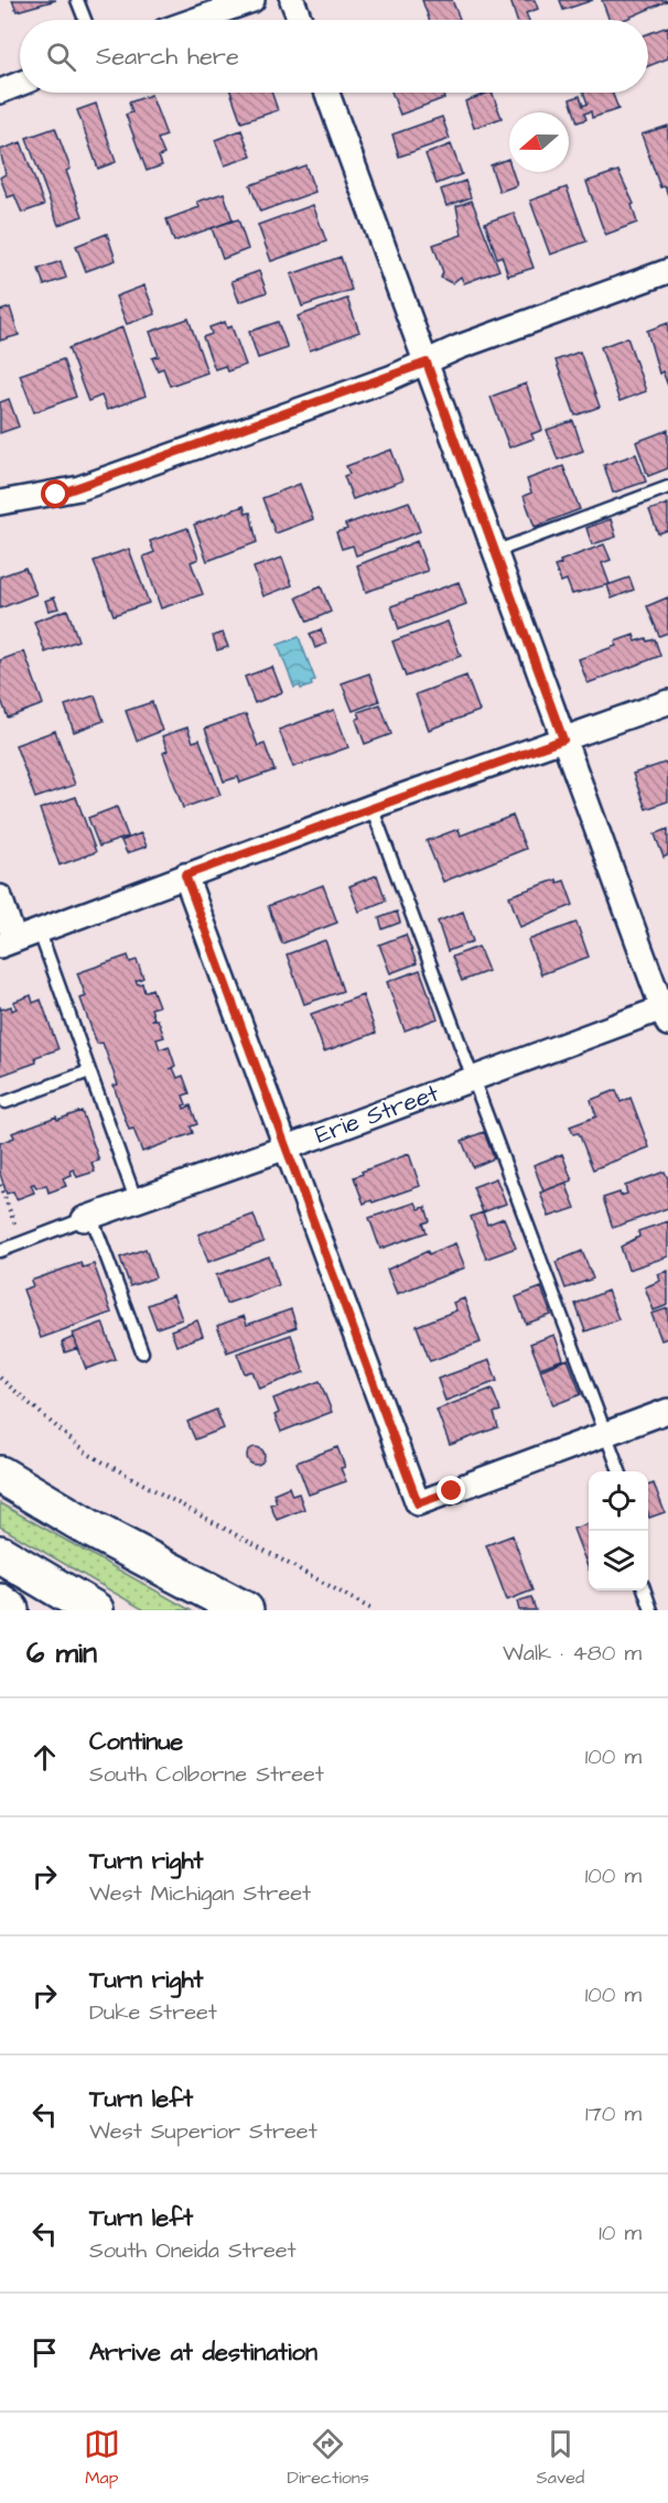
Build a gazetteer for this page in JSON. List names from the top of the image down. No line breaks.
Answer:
{"streets":{"street":["Erie Street"]},"north":"left","page":{"search":"Search here","heading":["6 min","Walk · 480 m"],"list":[["Continue","South Colborne Street","100 m"],["Turn right","West Michigan Street","100 m"],["Turn right","Duke Street","100 m"],["Turn left","West Superior Street","170 m"],["Turn left","South Oneida Street","10 m"],"Arrive at destination"],"nav":["Map","Directions","Saved"]}}
